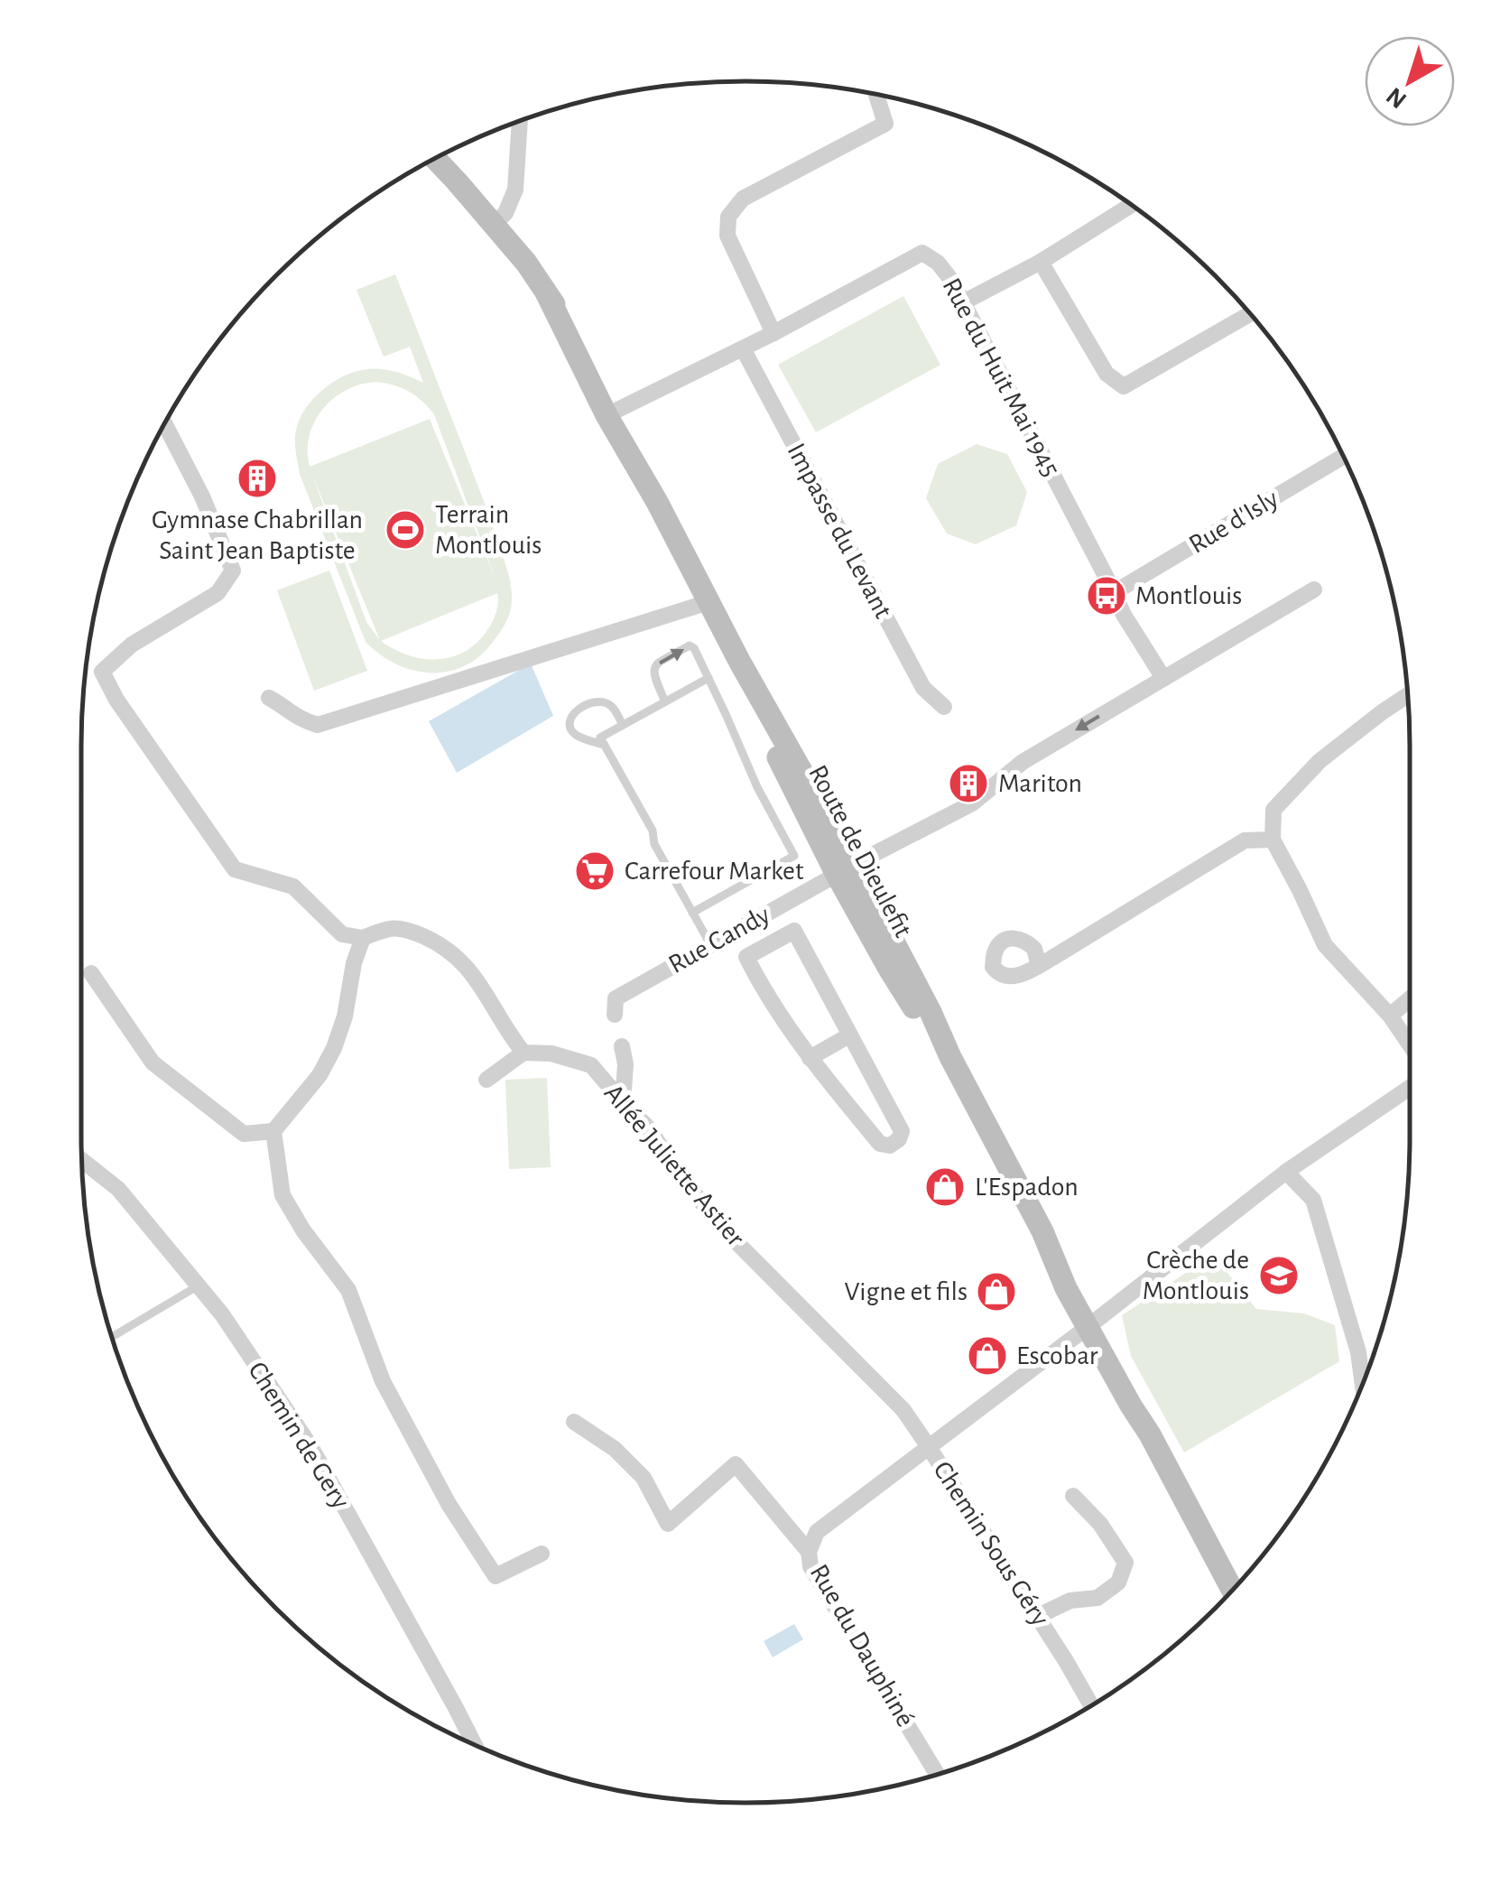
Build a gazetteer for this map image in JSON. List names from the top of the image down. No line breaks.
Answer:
{"streets":{"main road":["Route de Dieulefit"],"street":["Rue du Huit Mai 1945","Rue d'Isly","Impasse du Levant","Rue Candy","Allée Juliette Astier","Chemin de Gery","Chemin Sous Géry","Rue du Dauphiné"]},"crossings":[["Rue du Huit Mai 1945","Rue d'Isly"],["Rue du Huit Mai 1945","Impasse du Levant"],["Rue du Huit Mai 1945","Route de Dieulefit"],["Rue du Huit Mai 1945","Rue Candy"],["Route de Dieulefit","Rue Candy"],["Route de Dieulefit","Chemin Sous Géry"],["Allée Juliette Astier","Chemin Sous Géry"],["Allée Juliette Astier","Rue du Dauphiné"],["Chemin Sous Géry","Rue du Dauphiné"]],"one_way":["Rue Candy"],"places":{"building":["Gymnase Chabrillan Saint Jean Baptiste","Mariton"],"sports":["Terrain Montlouis"],"bus stop":["Montlouis"],"supermarket":["Carrefour Market"],"shop":["L'Espadon","Vigne et fils","Escobar"],"school or university":["Crèche de Montlouis"]},"north":"bottom left"}
